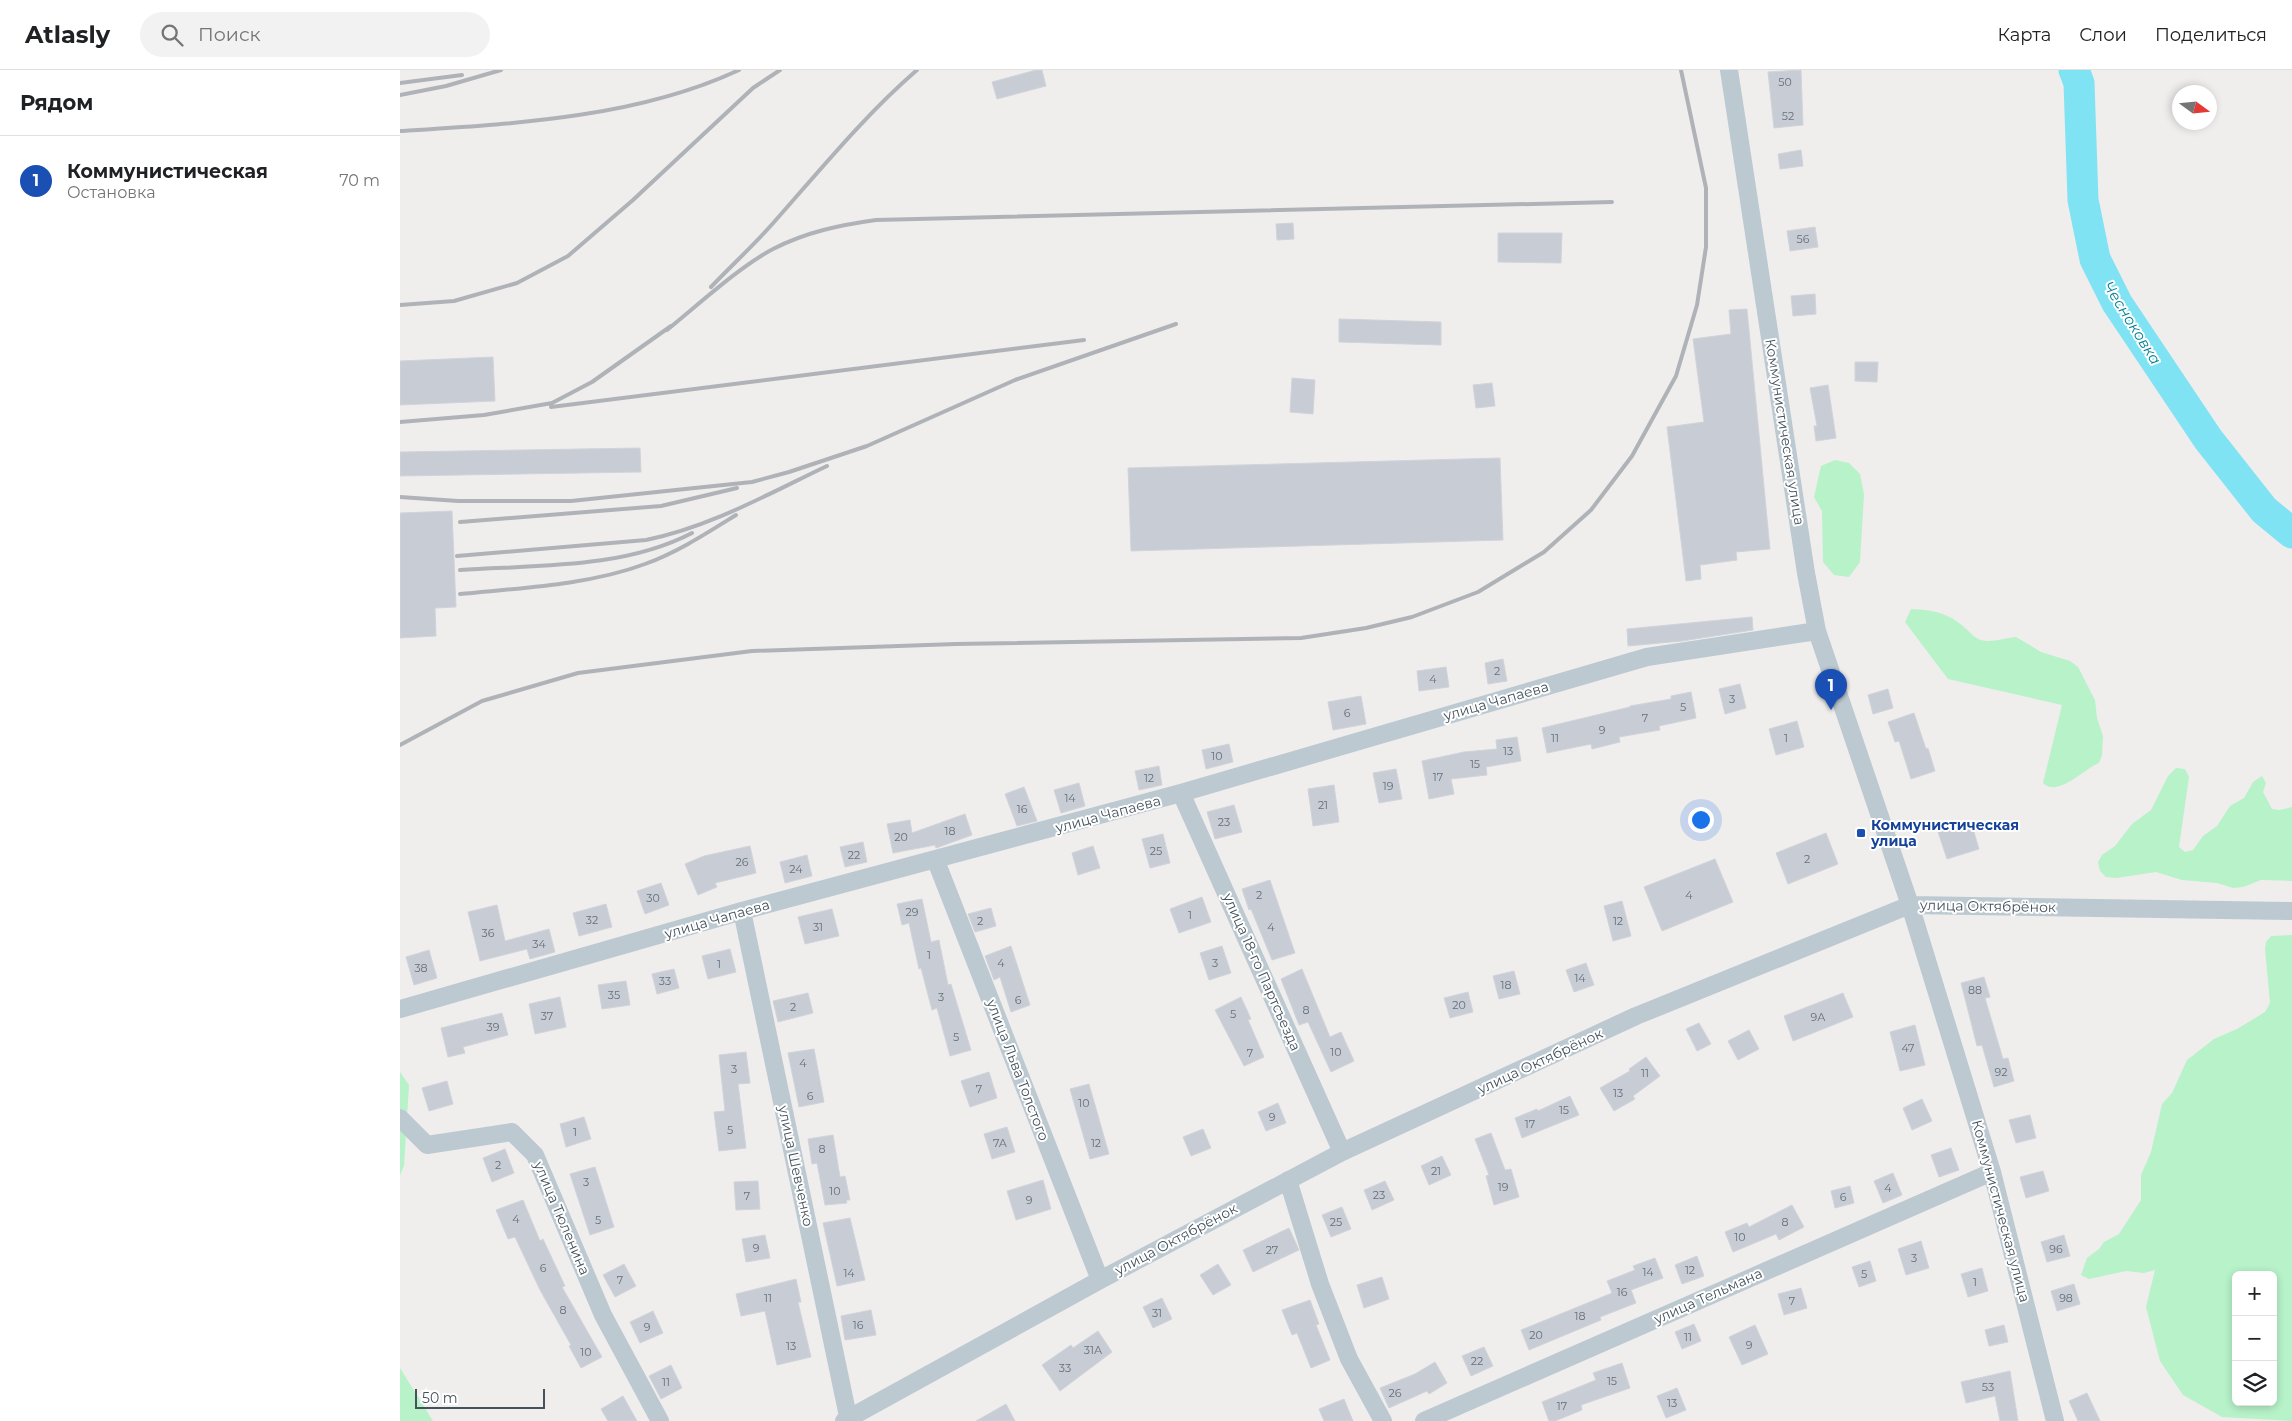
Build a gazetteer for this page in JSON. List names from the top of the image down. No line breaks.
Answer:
{"streets":{"street":["Коммунистическая улица","улица Чапаева","улица Октябрёнок","улица 18-го Партсъезда","улица Льва Толстого","улица Шевченко","улица Тюленина","улица Тельмана"]},"crossings":[["Коммунистическая улица","улица Чапаева"],["Коммунистическая улица","улица Октябрёнок"],["Коммунистическая улица","улица Тельмана"],["улица Чапаева","улица 18-го Партсъезда"],["улица Чапаева","улица Льва Толстого"],["улица Чапаева","улица Шевченко"],["улица Октябрёнок","улица 18-го Партсъезда"],["улица Октябрёнок","улица Льва Толстого"],["улица Октябрёнок","улица Шевченко"]],"water":["Чесноковка"],"places":{"transit":["Коммунистическая улица"]},"house_numbers":["50","52","56","2","4","3","5","6","7","9","11","1","13","10","15","17","12","19","14","21","16","23","18","20","25","22","2","26","24","2","4","30","29","1","32","2","12","31","4","36","34","1","4","3","1","38","14","33","18","88","35","3","6","20","2","8","5","37","9А","39","5","47","10","7","4","3","92","11","7","13","6","10","15","9","17","5","1","7А","12","8","2","21","3","19","4","10","23","7","6","9","4","5","25","8","10","9","96","27","3","6","12","14","14","5","7","1","16","11","98","7","8","31","18","16","9","20","11","9","13","31А","10","22","33","15","11","53","26","13","17"],"scale_bar":"50 m","north":"right","page":{"header":"Atlasly","search":"Поиск","nav":["Карта","Слои","Поделиться"],"heading":"Рядом","list":[{"mark":"1","name":"Коммунистическая","note":"Остановка","value":"70 m"}],"pins":"1","map_buttons":["+","−"],"scale":"50 m"}}
